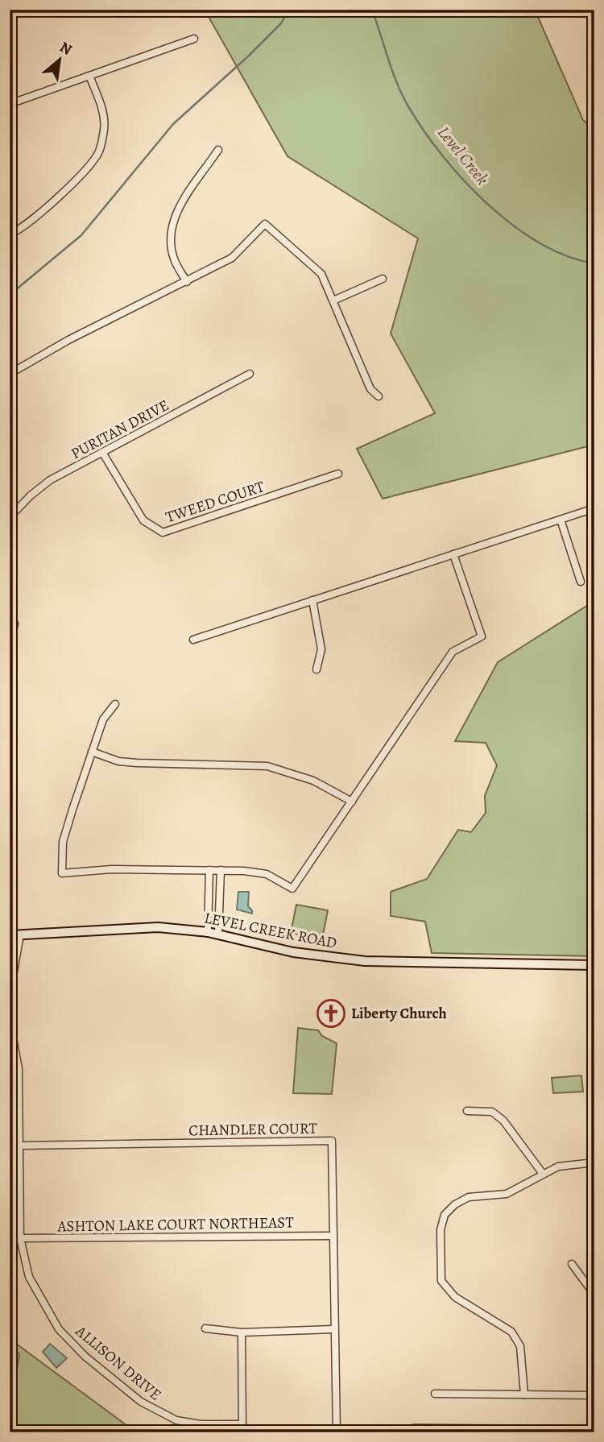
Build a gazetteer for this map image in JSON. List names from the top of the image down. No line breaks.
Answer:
{"streets":{"street":["PURITAN DRIVE","TWEED COURT","LEVEL CREEK ROAD","CHANDLER COURT","ASHTON LAKE COURT NORTHEAST","ALLISON DRIVE"]},"crossings":[["PURITAN DRIVE","TWEED COURT"],["CHANDLER COURT","ASHTON LAKE COURT NORTHEAST"],["CHANDLER COURT","ALLISON DRIVE"],["ASHTON LAKE COURT NORTHEAST","ALLISON DRIVE"]],"water":["Level Creek"],"places":{"church":["Liberty Church"]},"north":"top right"}
